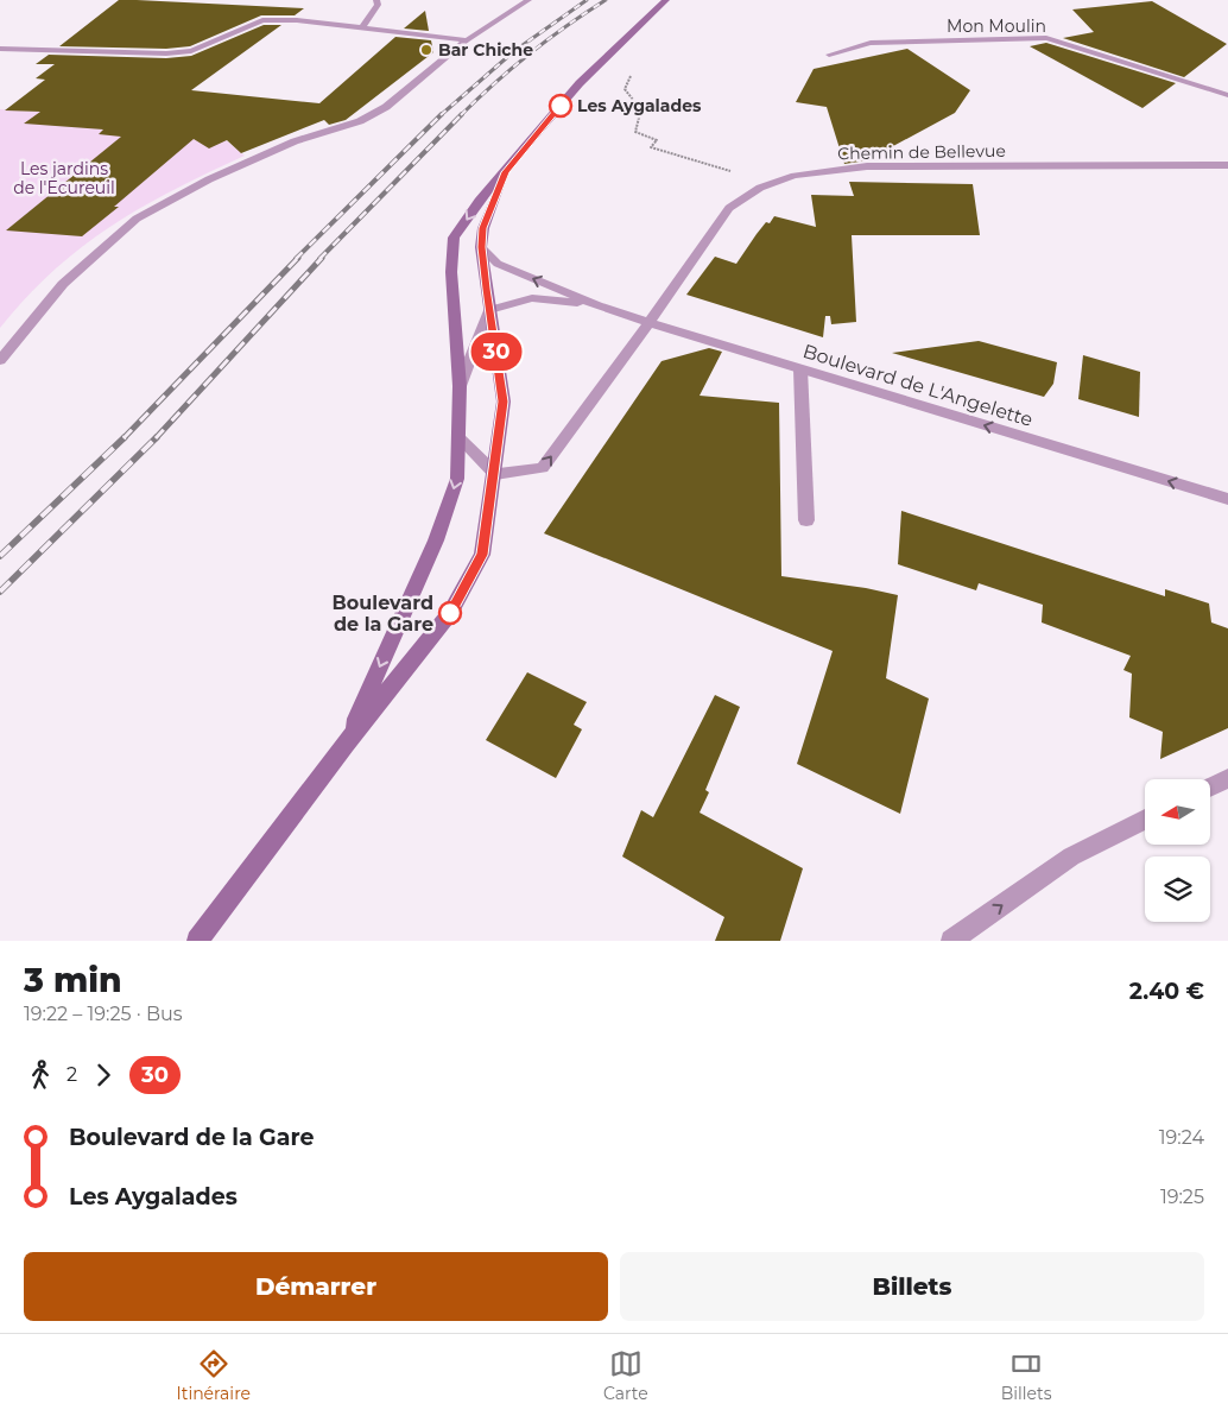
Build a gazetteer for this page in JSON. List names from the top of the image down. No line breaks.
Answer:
{"streets":{"street":["Mon Moulin","Chemin de Bellevue","Boulevard de L'Angelette"]},"crossings":[["Chemin de Bellevue","Boulevard de L'Angelette"]],"one_way":["Boulevard de L'Angelette"],"parks":["Les jardins de l'Ecureuil"],"places":["Bar Chiche","Les Aygalades","Boulevard de la Gare"],"lines":["bus line 30"],"north":"left","page":{"on_map":"30","heading":["3 min","19:22 – 19:25 · Bus","2.40 €"],"legs":["2","30"],"list":[{"name":"Boulevard de la Gare","value":"19:24"},{"name":"Les Aygalades","value":"19:25"}],"buttons":["Démarrer","Billets"],"tabs":["Itinéraire","Carte","Billets"]}}
